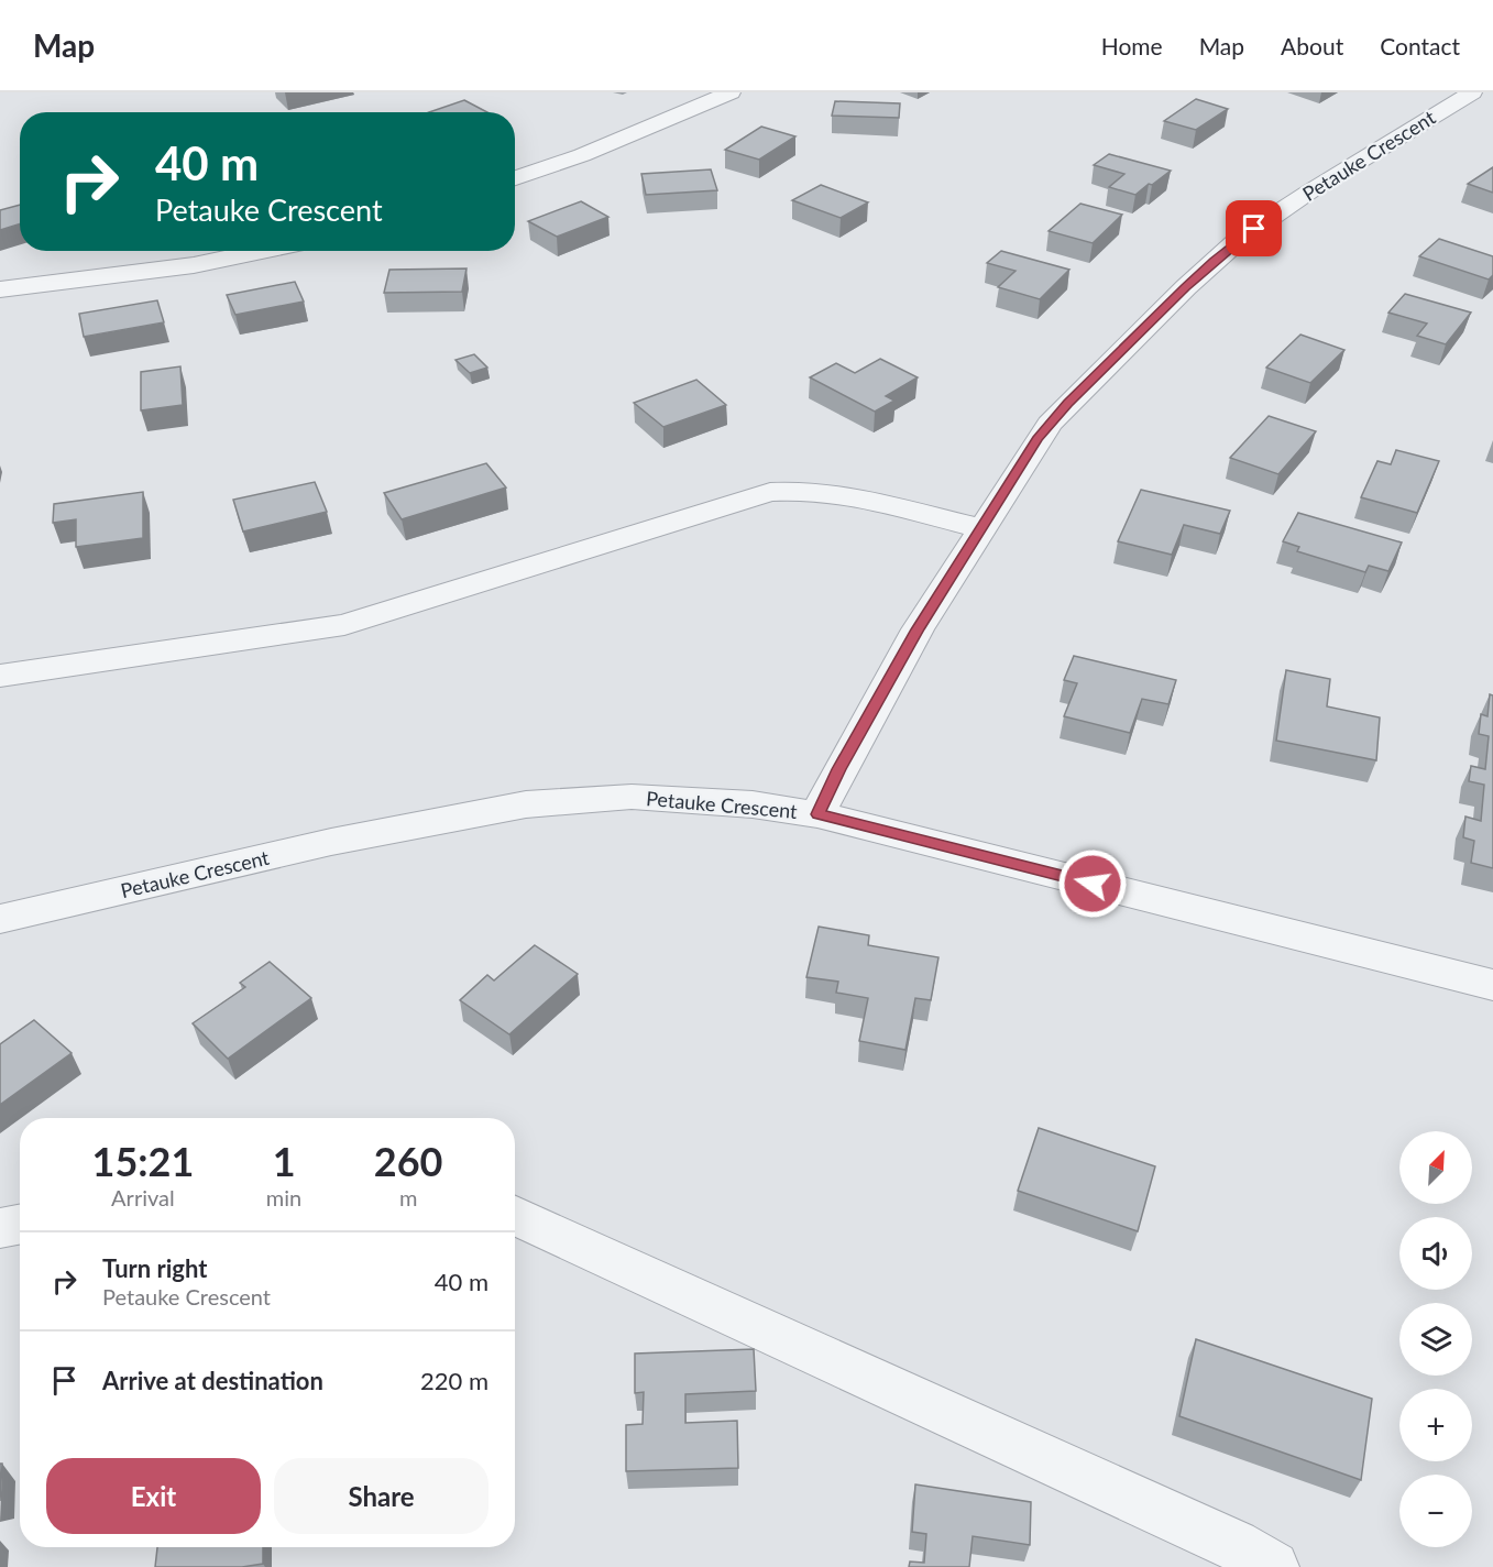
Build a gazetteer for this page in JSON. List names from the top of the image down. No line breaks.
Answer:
{"streets":{"street":["Petauke Crescent"]},"north":"top right","page":{"header":"Map","nav":["Home","Map","About","Contact"],"turn":["40 m","Petauke Crescent"],"eta":["15:21","Arrival","1","min","260","m"],"map_buttons":["+","−"],"list":[{"name":"Turn right","note":"Petauke Crescent","value":"40 m"},{"name":"Arrive at destination","value":"220 m"}],"buttons":["Exit","Share"]}}
